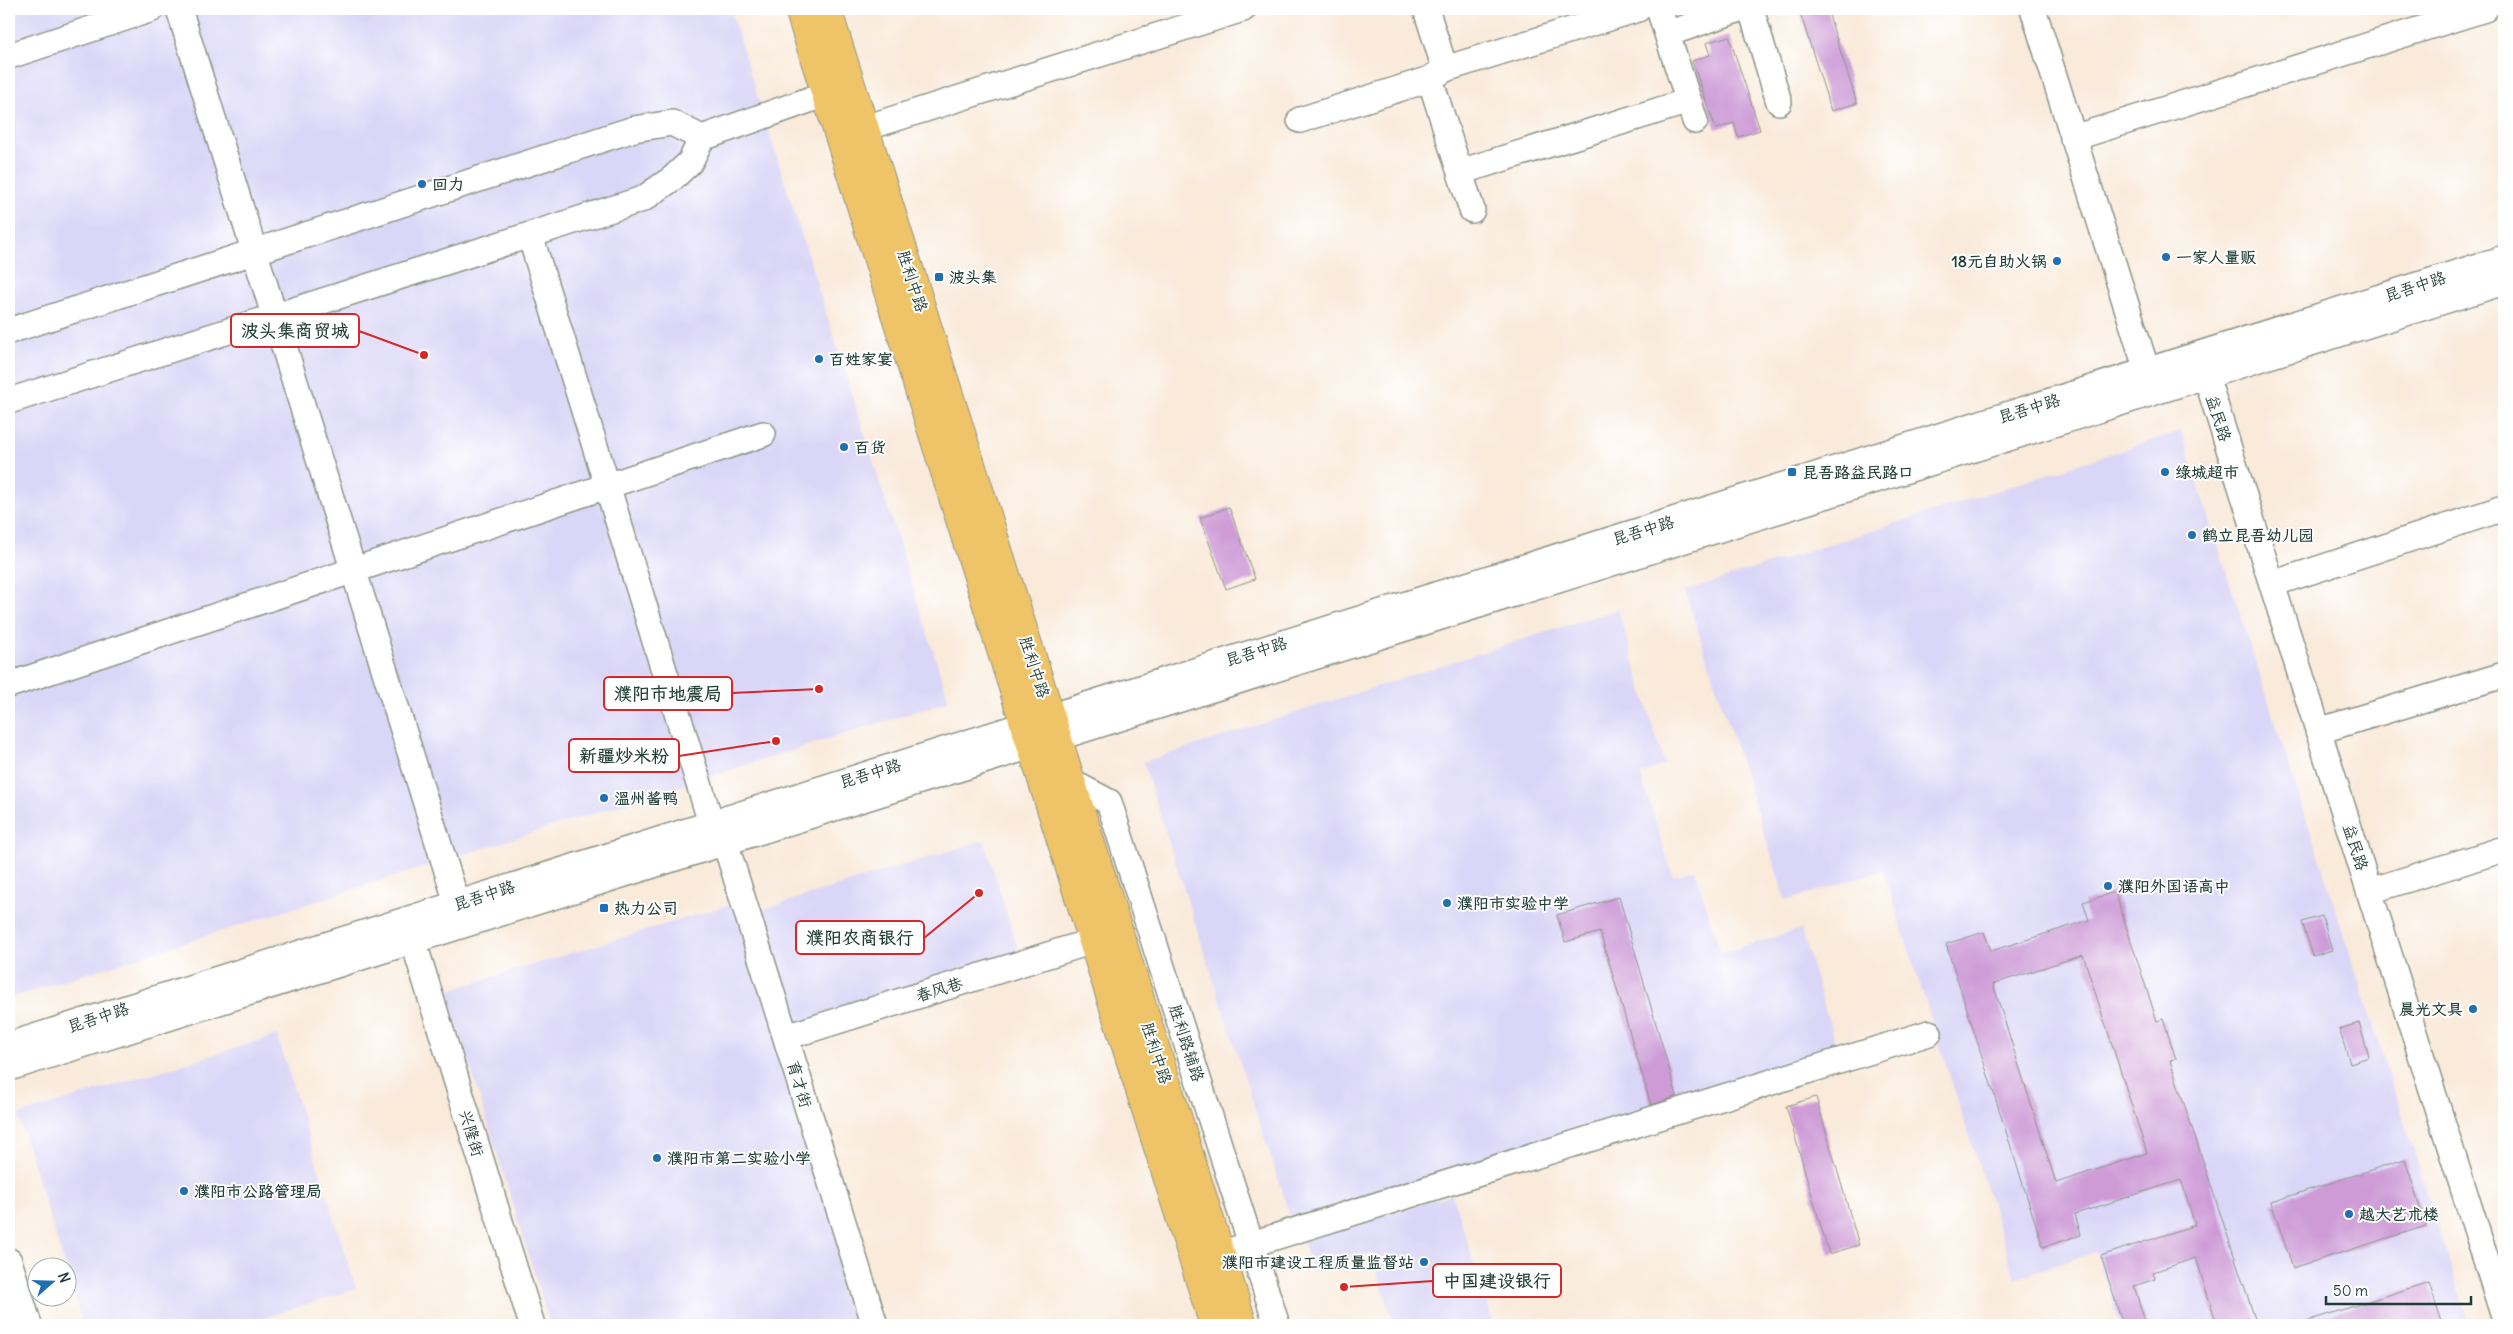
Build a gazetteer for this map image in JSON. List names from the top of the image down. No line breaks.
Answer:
{"streets":{"main road":["胜利中路"],"street":["昆吾中路","益民路","春风巷","胜利路辅路","育才街","兴隆街"]},"crossings":[["胜利中路","昆吾中路"],["胜利中路","春风巷"],["胜利中路","胜利路辅路"],["昆吾中路","益民路"],["昆吾中路","育才街"],["昆吾中路","兴隆街"],["春风巷","育才街"]],"places":{"other":["回力","一家人量贩","18元自助火锅","波头集商贸城","百姓家宴","百货","绿城超市","鹤立昆吾幼儿园","濮阳市地震局","新疆炒米粉","温州酱鸭","濮阳外国语高中","濮阳农商银行","濮阳市实验中学","晨光文具","濮阳市第二实验小学","濮阳市公路管理局","越大艺术楼","濮阳市建设工程质量监督站","中国建设银行"],"transit":["波头集","昆吾路益民路口","热力公司"]},"scale_bar":"50 m","north":"right"}
